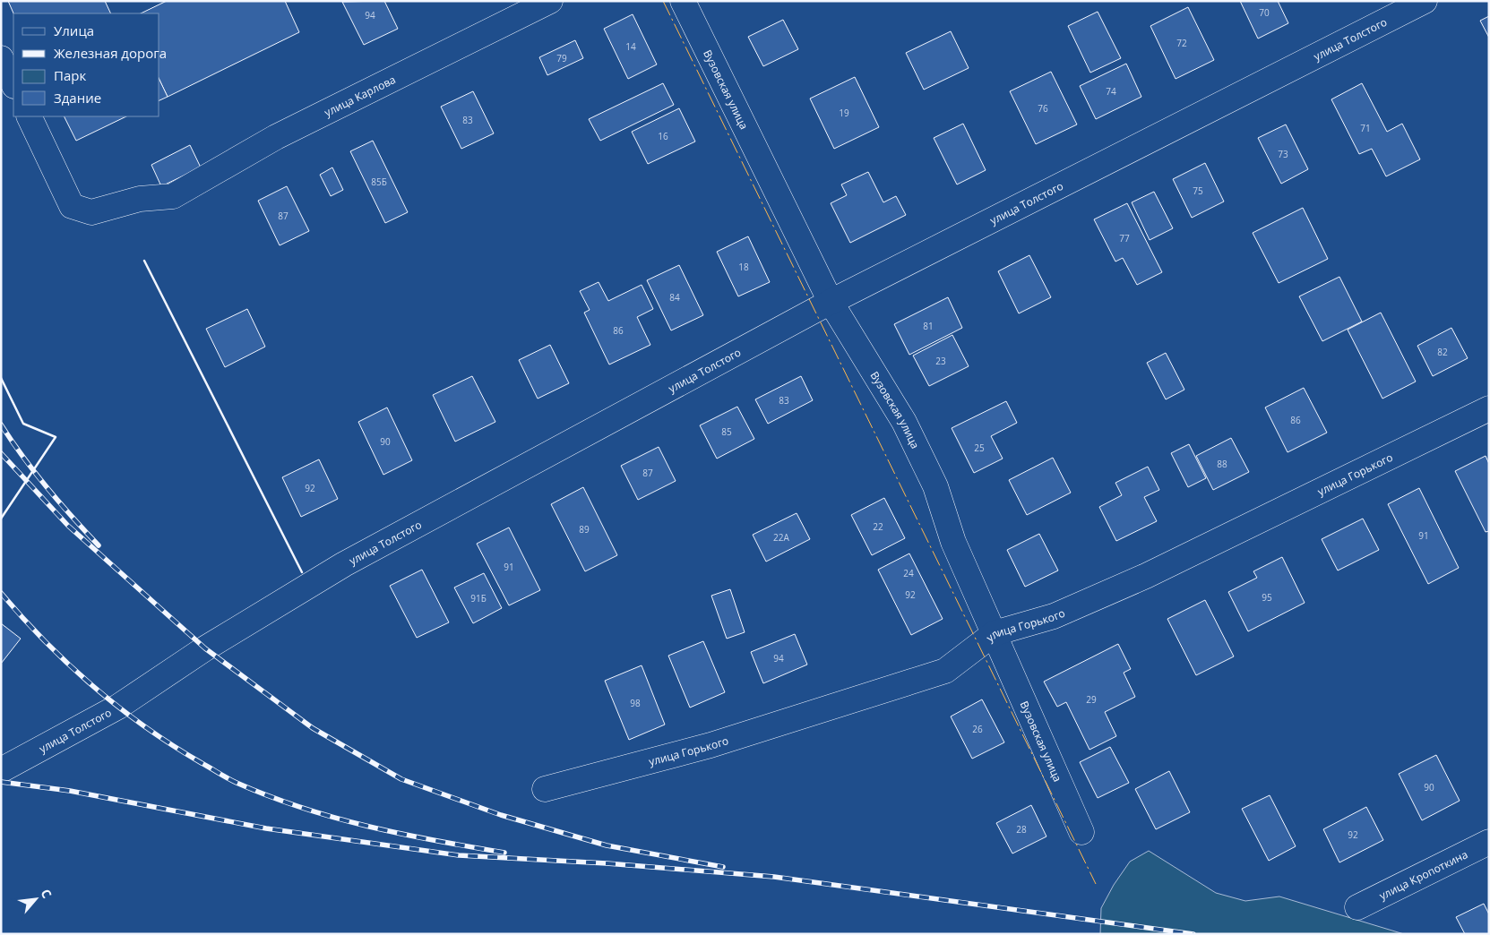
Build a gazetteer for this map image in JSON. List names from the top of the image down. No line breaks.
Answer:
{"streets":{"street":["улица Толстого","Вузовская улица","улица Карлова","улица Горького","улица Кропоткина"]},"crossings":[["улица Толстого","Вузовская улица"],["Вузовская улица","улица Горького"]],"house_numbers":["70","94","72","14","79","74","76","19","83","71","16","73","85Б","75","87","77","18","84","81","86","82","23","83","86","85","90","25","88","87","92","22","89","91","22А","91","24","92","95","91Б","94","29","98","26","90","28","92"],"legend":["Улица","Железная дорога","Парк","Здание"],"north":"top right"}
